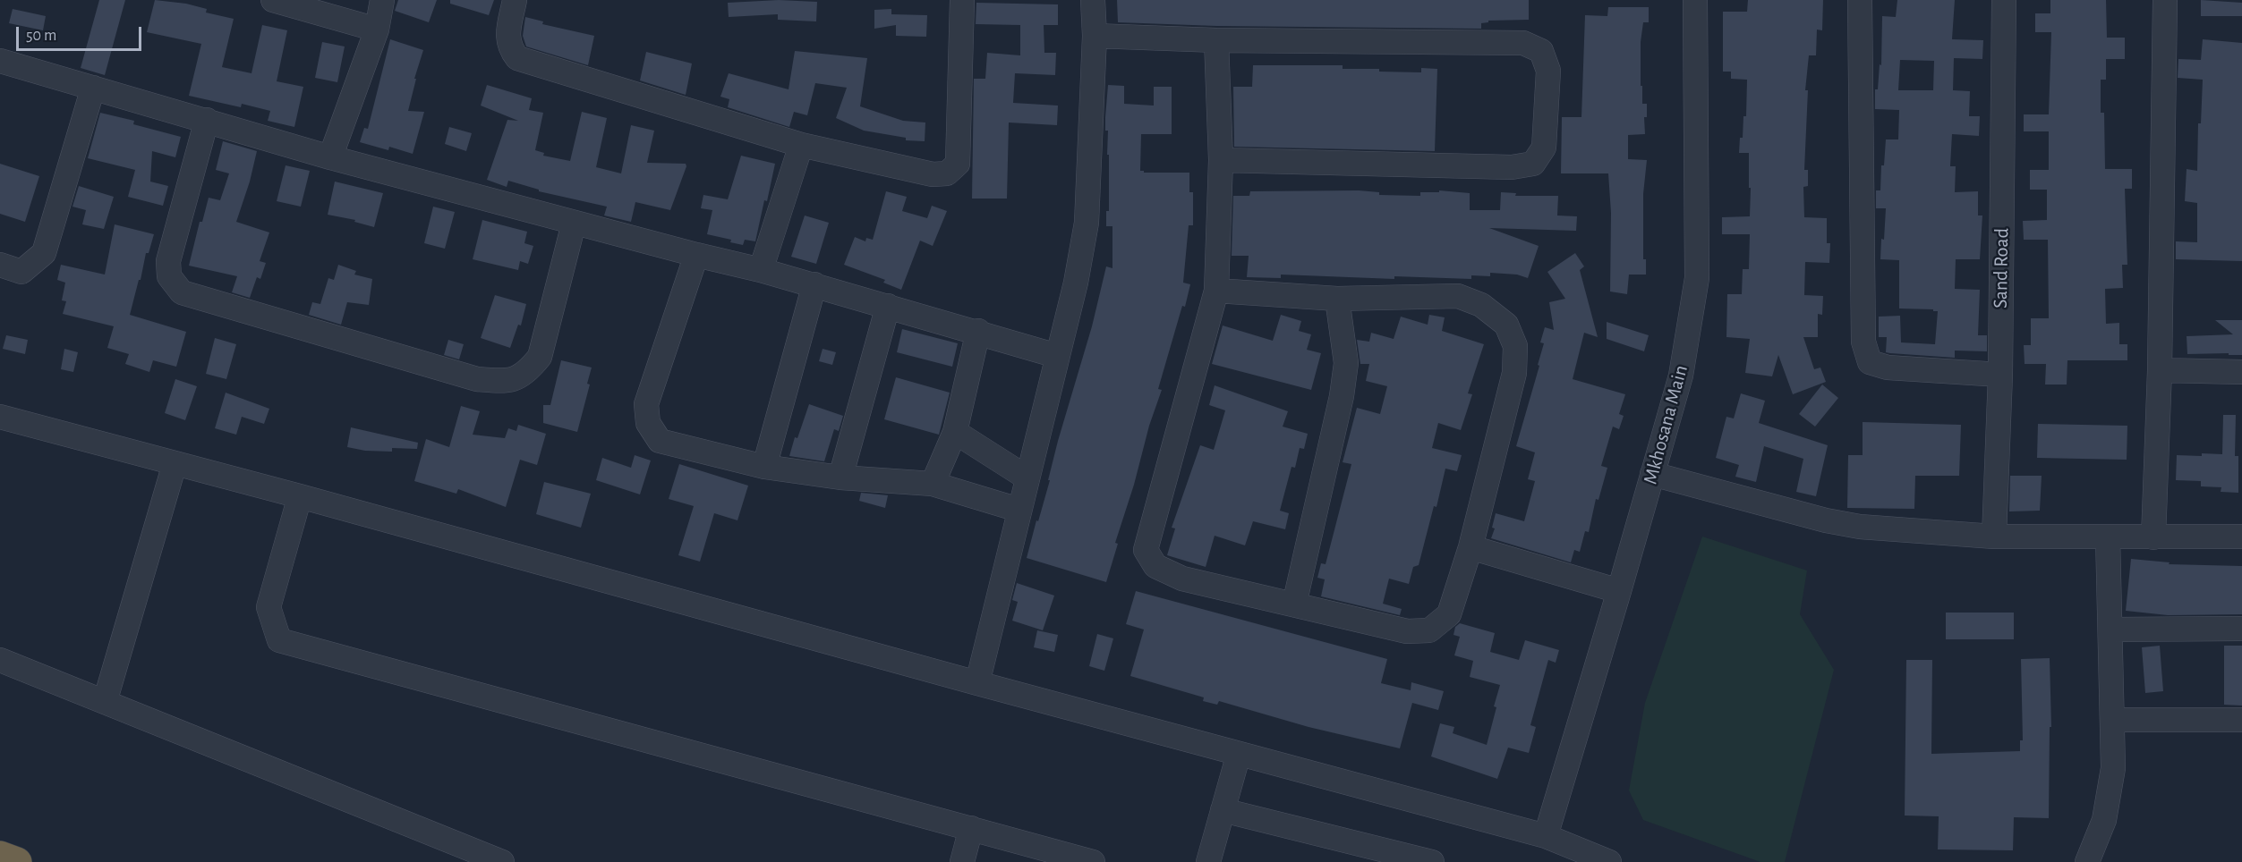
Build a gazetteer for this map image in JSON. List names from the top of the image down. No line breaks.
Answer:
{"streets":{"street":["Sand Road","Mkhosana Main"]},"scale_bar":"50 m"}
